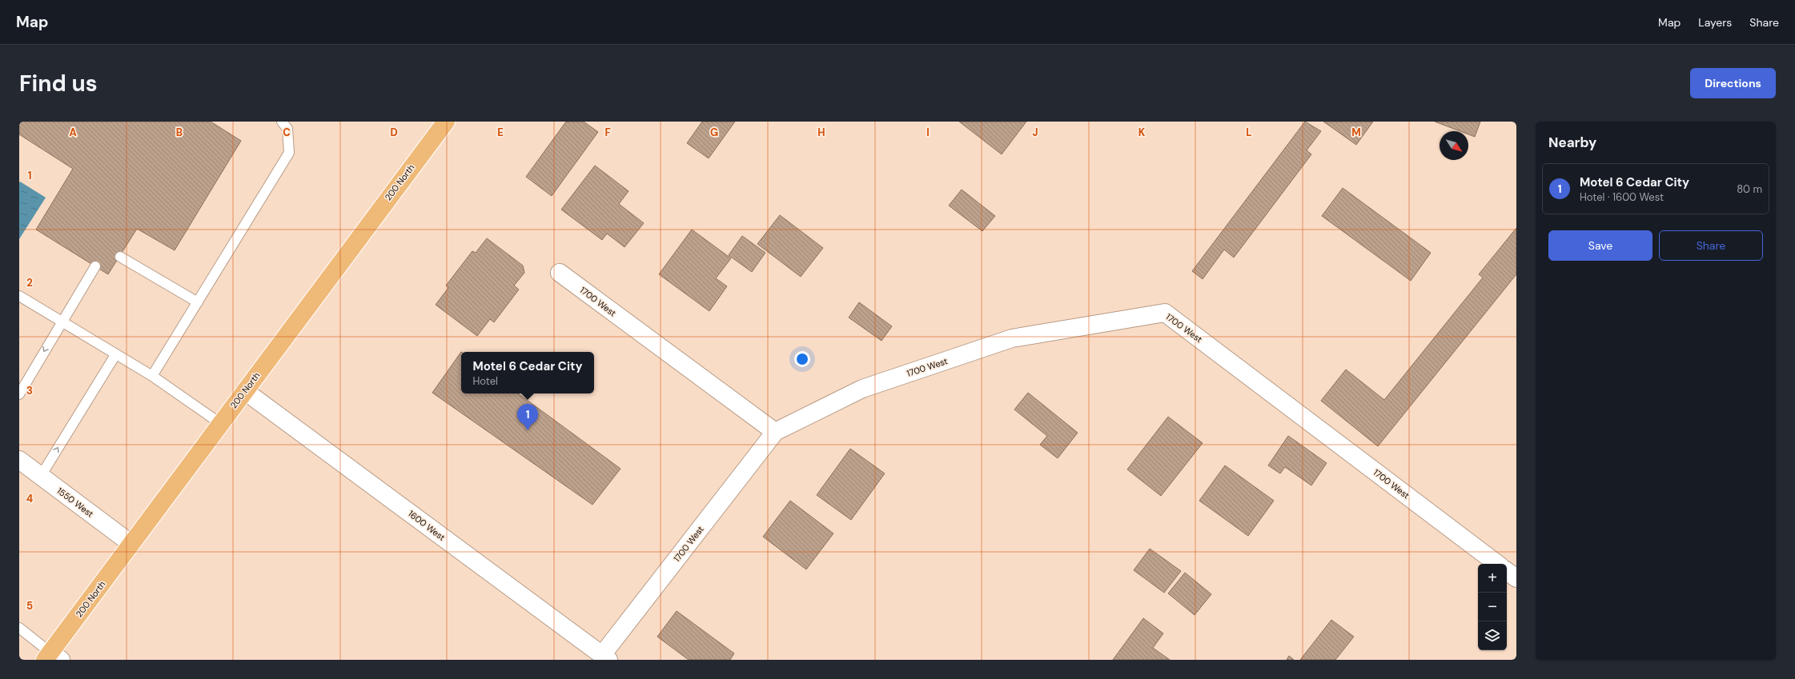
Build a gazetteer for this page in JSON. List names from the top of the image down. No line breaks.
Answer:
{"streets":{"main road":["200 North"],"street":["1700 West","1550 West","1600 West"]},"crossings":[["200 North","1550 West"],["200 North","1600 West"],["1700 West","1600 West"]],"north":"bottom right","page":{"header":"Map","nav":["Map","Layers","Share"],"buttons":["Directions",["Save","Share"]],"title":"Find us","heading":"Nearby","list":[{"mark":"1","name":"Motel 6 Cedar City","note":"Hotel · 1600 West","value":"80 m"}],"popup":["Motel 6 Cedar City","Hotel"],"pins":"1","map_buttons":["+","−"]},"grid":{"columns":["A","B","C","D","E","F","G","H","I","J","K","L","M"],"rows":["1","2","3","4","5"]}}
